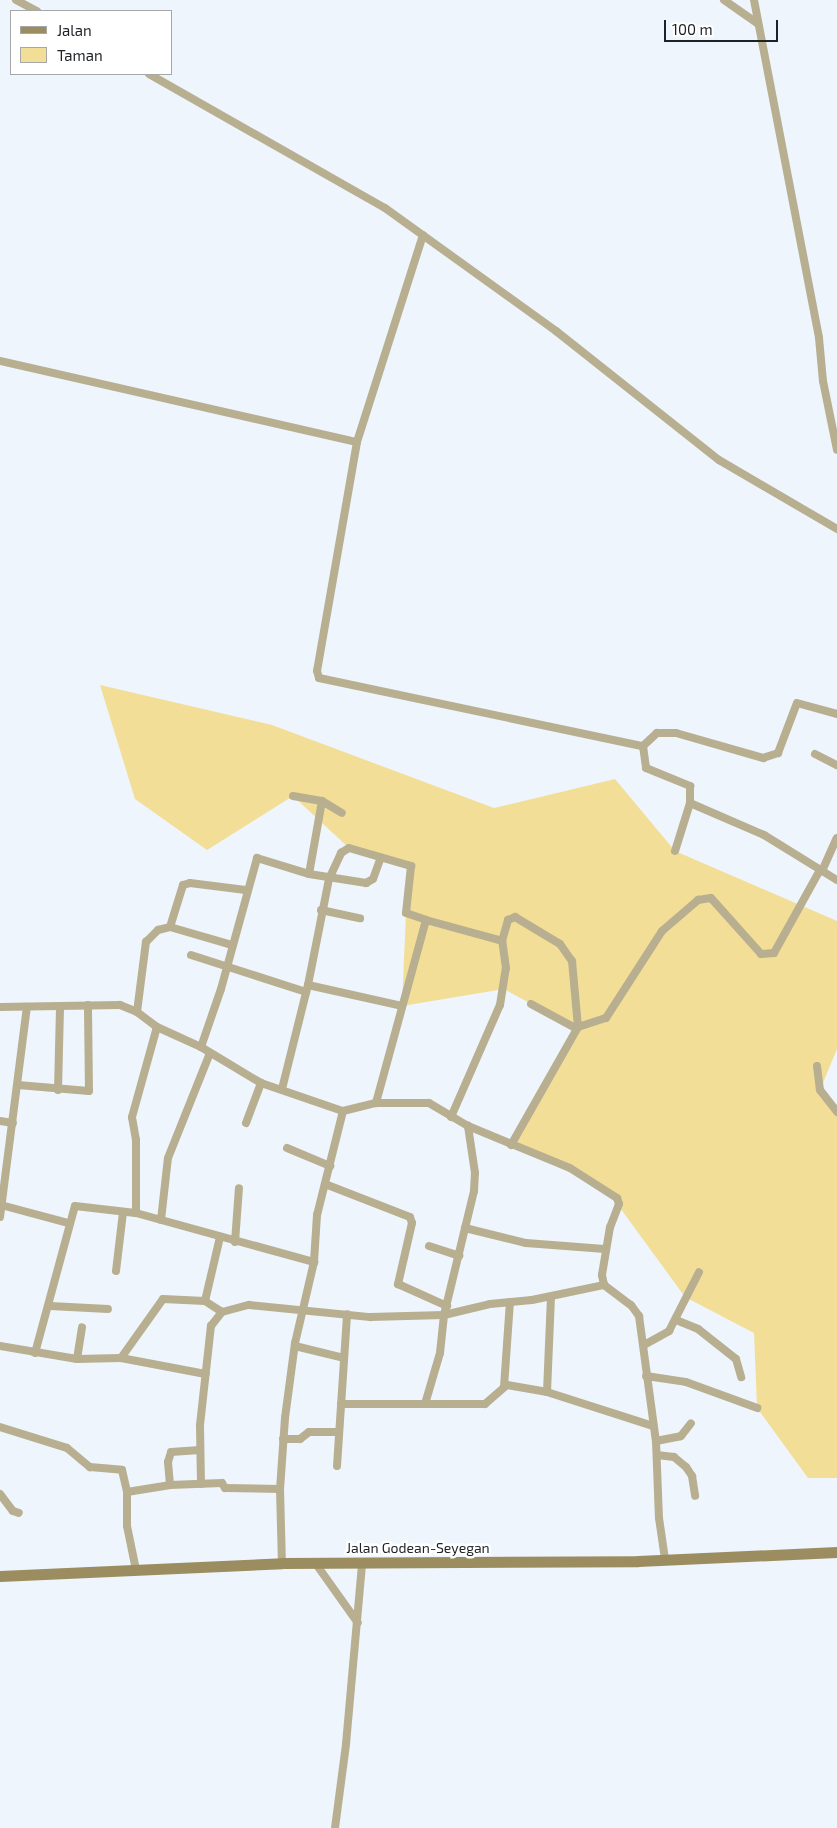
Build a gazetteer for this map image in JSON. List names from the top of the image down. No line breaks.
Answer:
{"streets":{"main road":["Jalan Godean-Seyegan"]},"legend":["Jalan","Taman"],"scale_bar":"100 m"}
